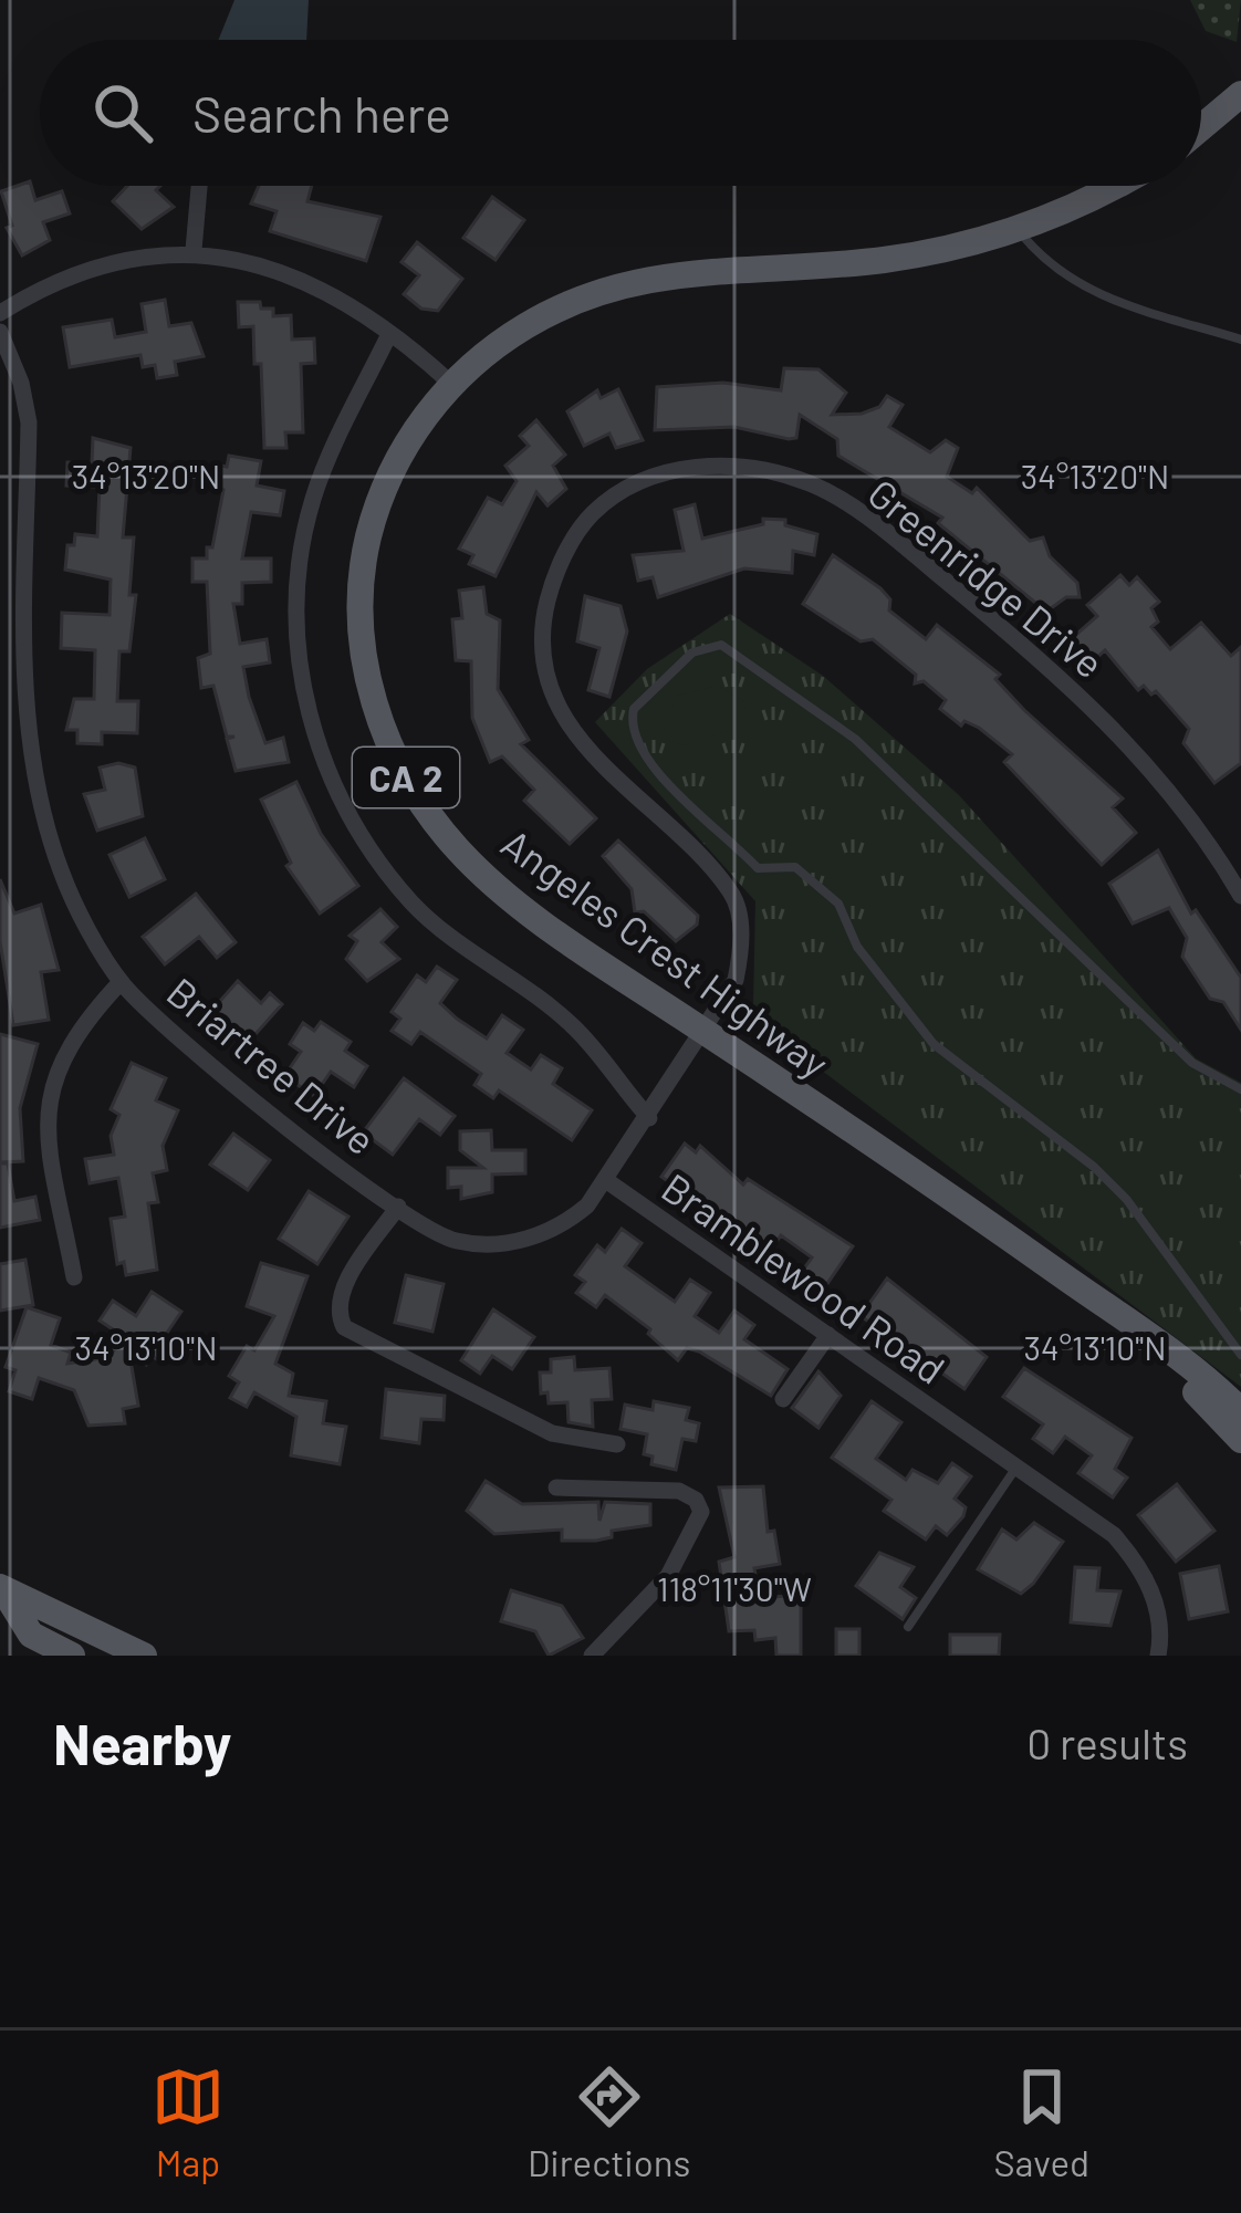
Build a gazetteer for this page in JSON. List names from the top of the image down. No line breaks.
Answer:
{"streets":{"main road":["CA 2","Angeles Crest Highway"],"street":["Greenridge Drive","Briartree Drive","Bramblewood Road"]},"crossings":[["Greenridge Drive","Angeles Crest Highway"],["Greenridge Drive","Briartree Drive"],["Angeles Crest Highway","Briartree Drive"],["Briartree Drive","Bramblewood Road"]],"page":{"search":"Search here","heading":["Nearby","0 results"],"nav":["Map","Directions","Saved"]},"coordinates":["34°13'20\"N","34°13'10\"N","118°11'30\"W"]}
